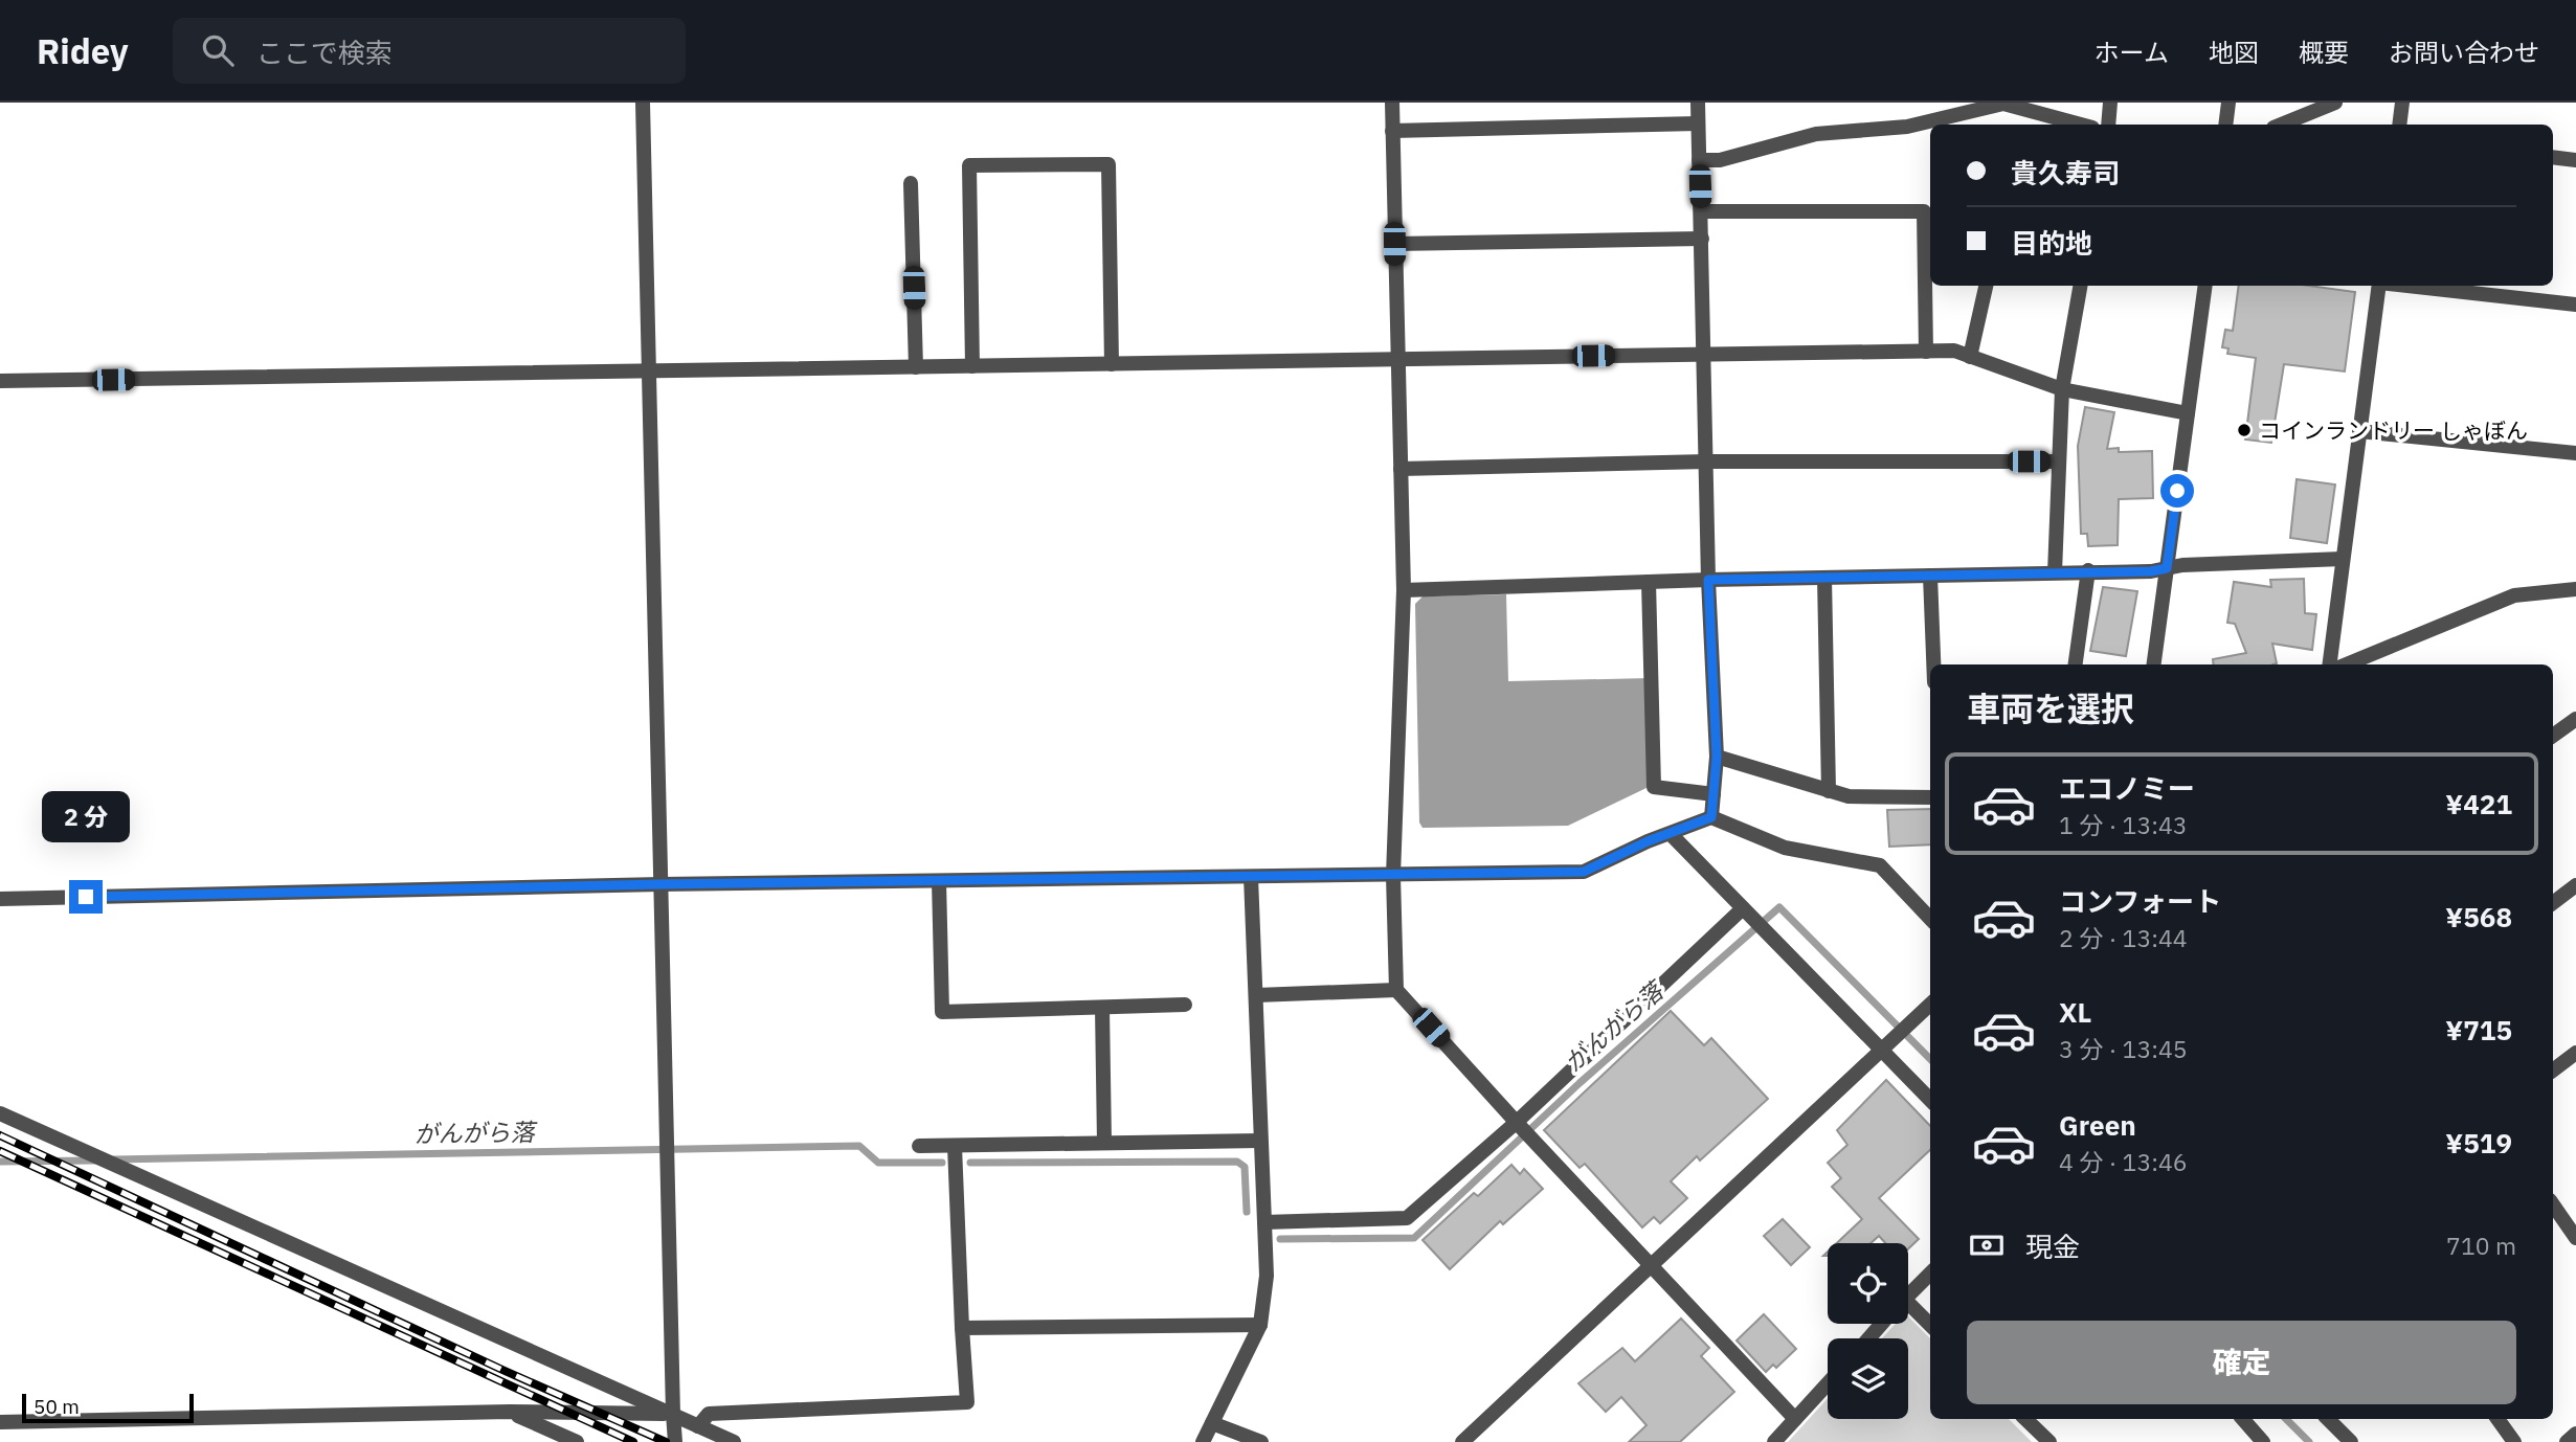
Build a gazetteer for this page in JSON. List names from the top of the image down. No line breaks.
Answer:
{"water":["がんがら落"],"places":["コインランドリー しゃぼん"],"scale_bar":"50 m","page":{"header":"Ridey","search":"ここで検索","nav":["ホーム","地図","概要","お問い合わせ"],"banner":["貴久寿司","目的地"],"heading":"車両を選択","list":[{"name":"エコノミー","note":"1 分 · 13:43","value":"¥421"},{"name":"コンフォート","note":"2 分 · 13:44","value":"¥568"},{"name":"XL","note":"3 分 · 13:45","value":"¥715"},{"name":"Green","note":"4 分 · 13:46","value":"¥519"}],"bubble":"2 分","pay":["現金","710 m"],"buttons":"確定","scale":"50 m"}}
